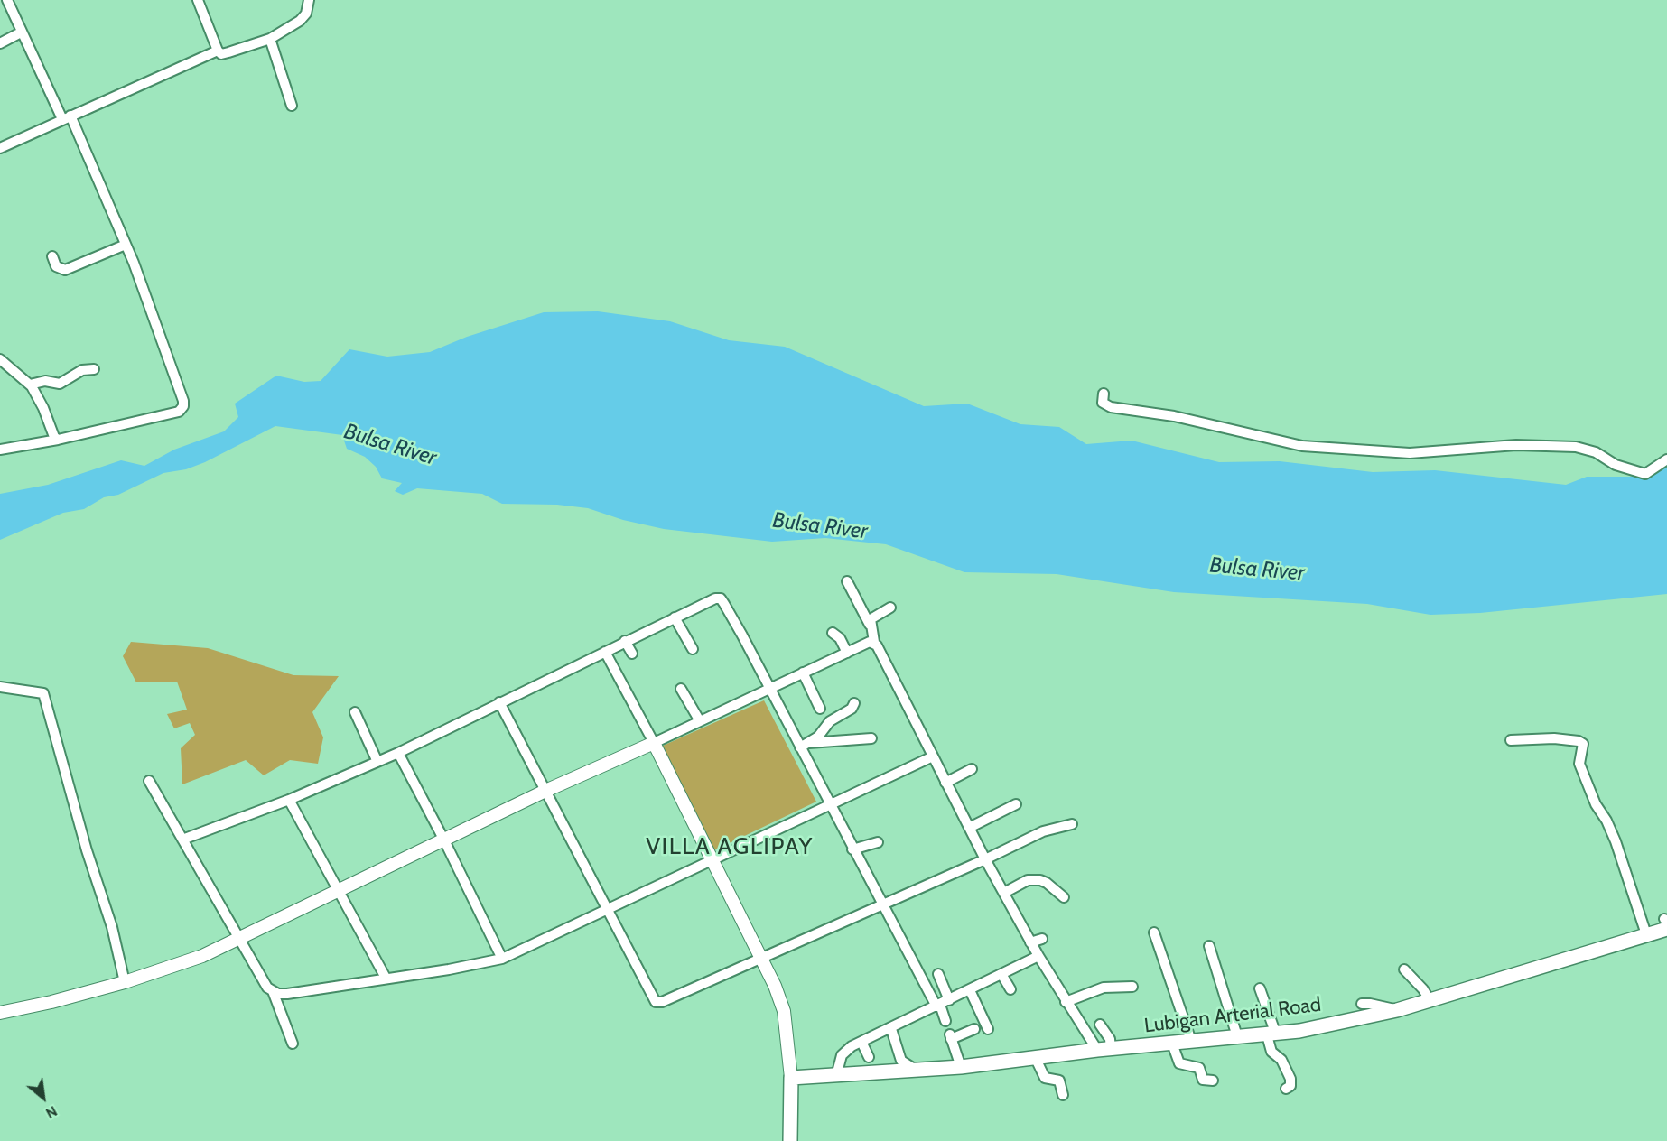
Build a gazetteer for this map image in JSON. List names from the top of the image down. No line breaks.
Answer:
{"streets":{"main road":["Lubigan Arterial Road"]},"districts":["VILLA AGLIPAY"],"water":["Bulsa River"],"north":"bottom right"}
